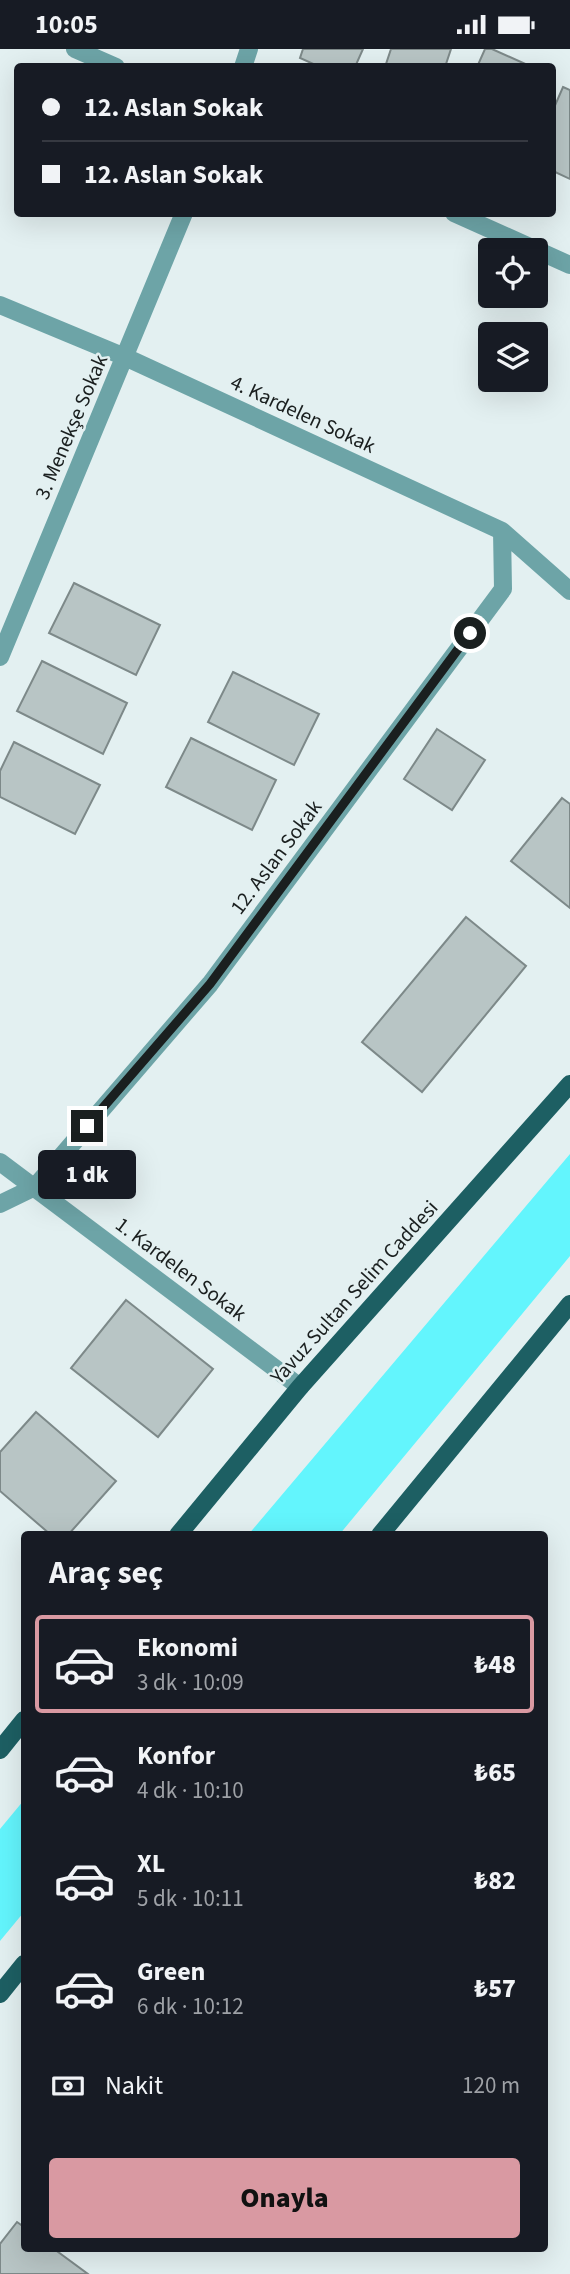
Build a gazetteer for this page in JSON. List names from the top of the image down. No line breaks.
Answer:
{"streets":{"main road":["Yavuz Sultan Selim Caddesi"],"street":["4. Kardelen Sokak","3. Menekşe Sokak","12. Aslan Sokak","1. Kardelen Sokak"]},"crossings":[["4. Kardelen Sokak","3. Menekşe Sokak"],["4. Kardelen Sokak","12. Aslan Sokak"],["12. Aslan Sokak","1. Kardelen Sokak"],["1. Kardelen Sokak","Yavuz Sultan Selim Caddesi"]],"page":{"status":"10:05","banner":["12. Aslan Sokak","12. Aslan Sokak"],"bubble":"1 dk","heading":"Araç seç","list":[{"name":"Ekonomi","note":"3 dk · 10:09","value":"₺48"},{"name":"Konfor","note":"4 dk · 10:10","value":"₺65"},{"name":"XL","note":"5 dk · 10:11","value":"₺82"},{"name":"Green","note":"6 dk · 10:12","value":"₺57"}],"pay":["Nakit","120 m"],"buttons":"Onayla"}}
